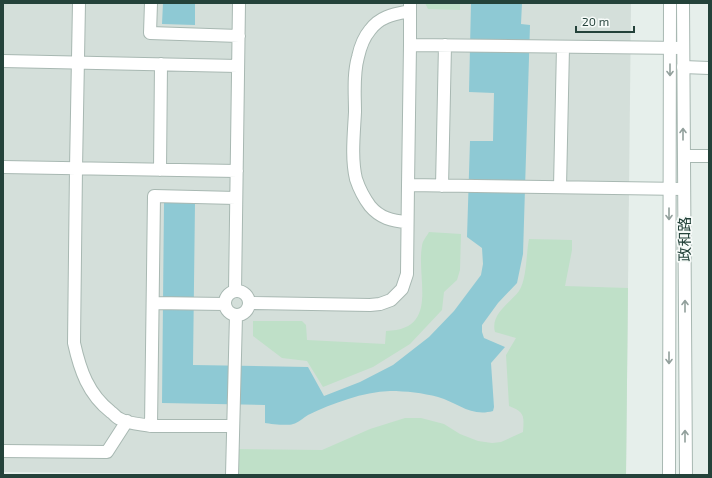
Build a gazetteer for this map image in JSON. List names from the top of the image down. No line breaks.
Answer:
{"streets":{"street":["政和路"]},"scale_bar":"20 m"}
